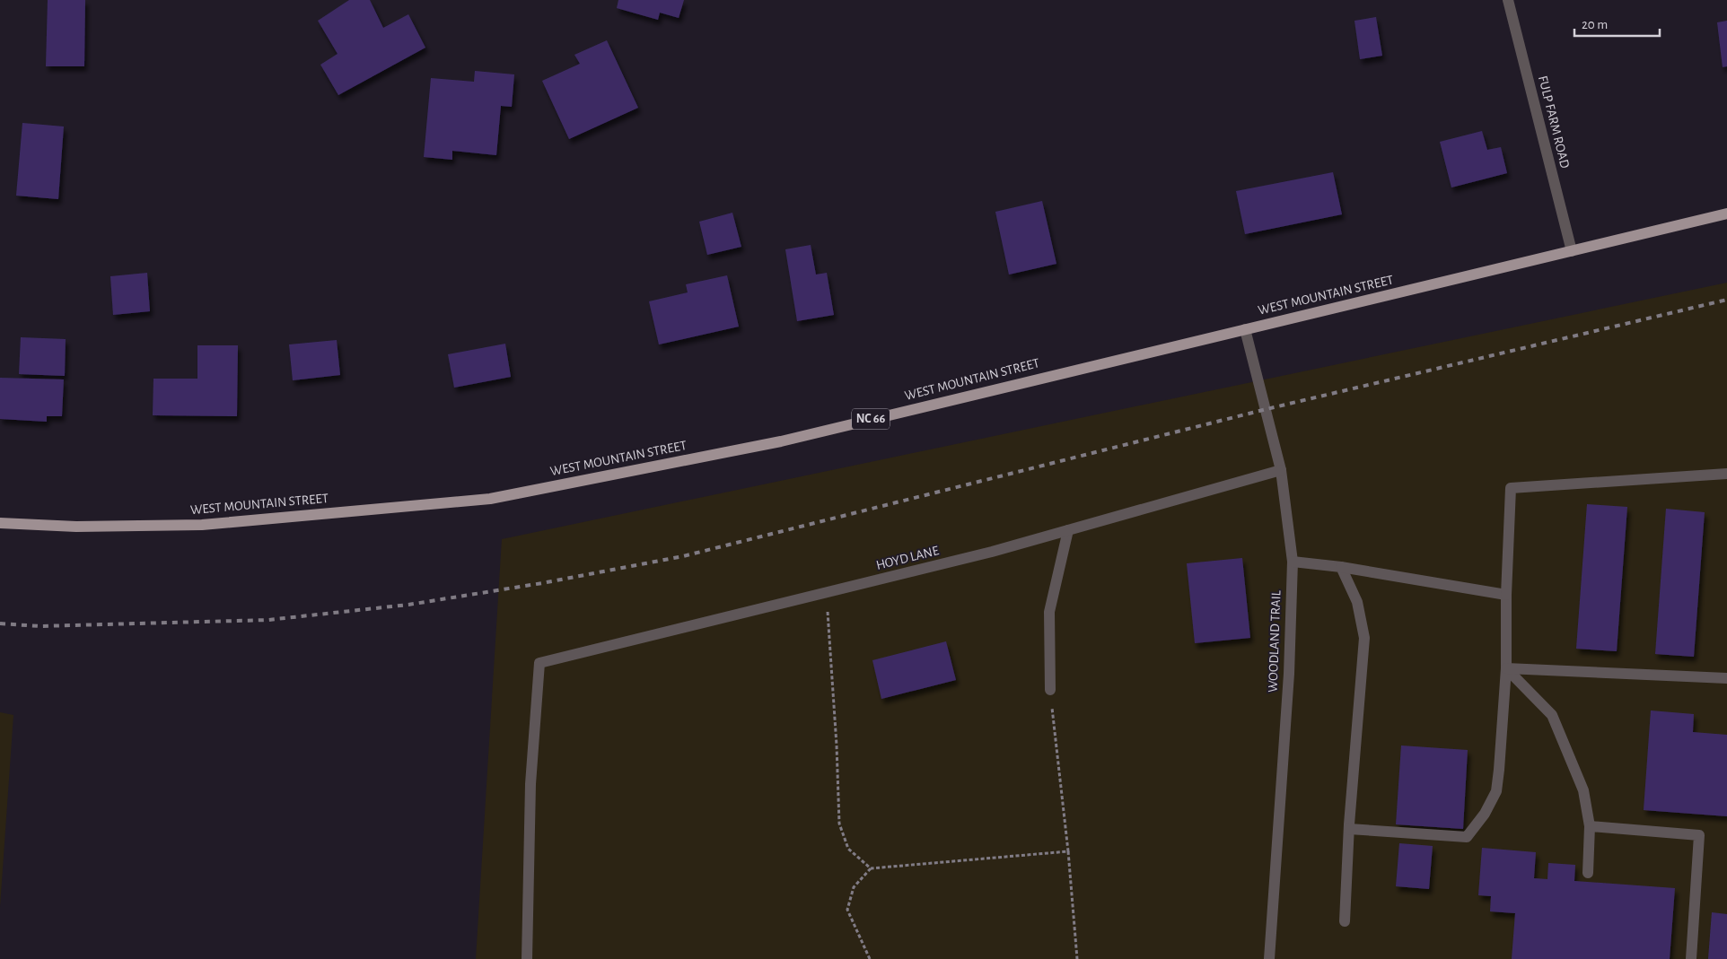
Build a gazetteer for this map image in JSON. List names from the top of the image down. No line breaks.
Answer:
{"streets":{"main road":["WEST MOUNTAIN STREET","NC 66"],"street":["FULP FARM ROAD","HOYD LANE","WOODLAND TRAIL"]},"crossings":[["FULP FARM ROAD","WEST MOUNTAIN STREET"],["WEST MOUNTAIN STREET","WOODLAND TRAIL"],["HOYD LANE","WOODLAND TRAIL"]],"scale_bar":"20 m"}
